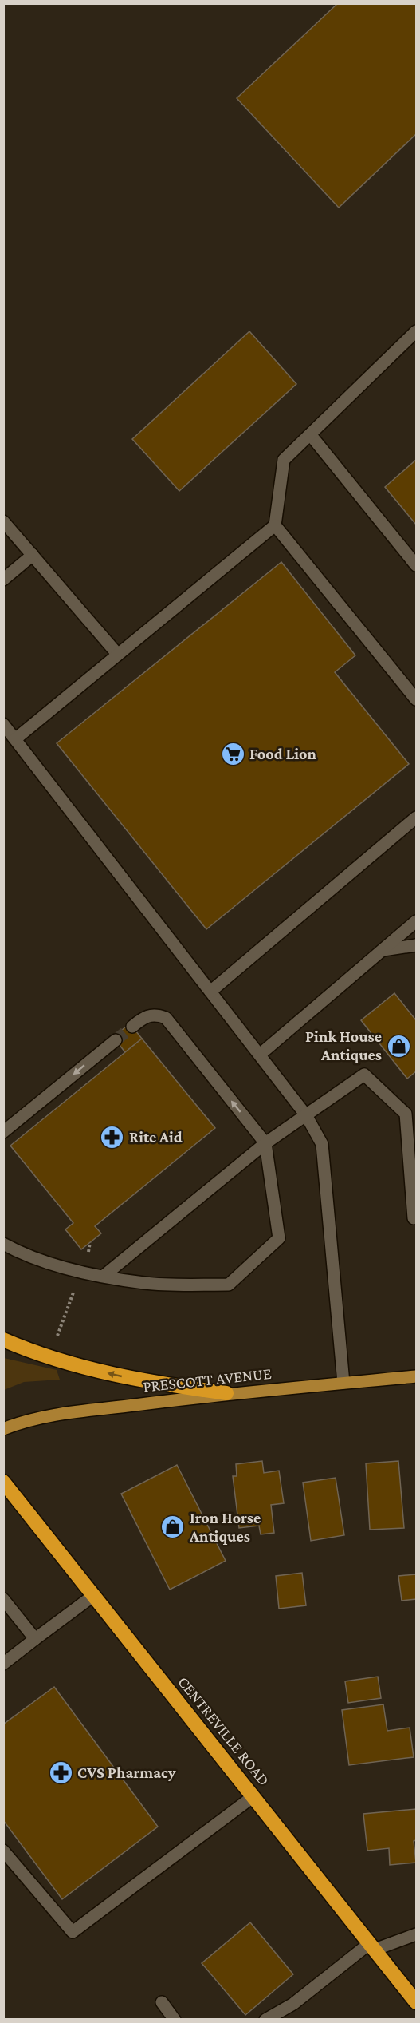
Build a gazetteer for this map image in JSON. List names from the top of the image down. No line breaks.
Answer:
{"streets":{"highway":["CENTREVILLE ROAD"],"main road":["PRESCOTT AVENUE"]},"places":{"supermarket":["Food Lion"],"shop":["Pink House Antiques","Iron Horse Antiques"],"pharmacy":["Rite Aid","CVS Pharmacy"]}}
